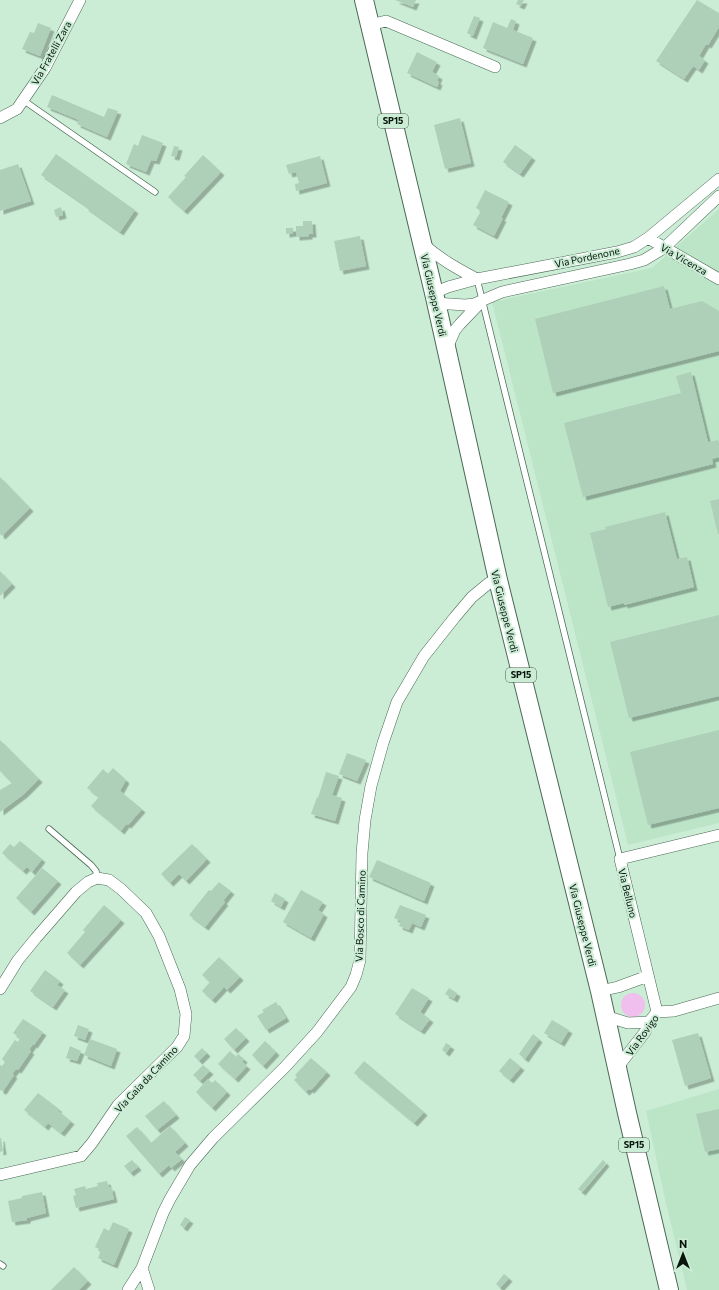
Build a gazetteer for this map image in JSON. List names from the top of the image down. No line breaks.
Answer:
{"streets":{"main road":["SP15","Via Giuseppe Verdi"],"street":["Via Fratelli Zara","Via Pordenone","Via Vicenza","Via Belluno","Via Bosco di Camino","Via Rovigo","Via Gaia da Camino"]},"crossings":[["Via Pordenone","Via Vicenza"],["Via Pordenone","Via Giuseppe Verdi"],["Via Giuseppe Verdi","Via Bosco di Camino"],["Via Giuseppe Verdi","Via Rovigo"],["Via Belluno","Via Rovigo"]],"north":"top"}
